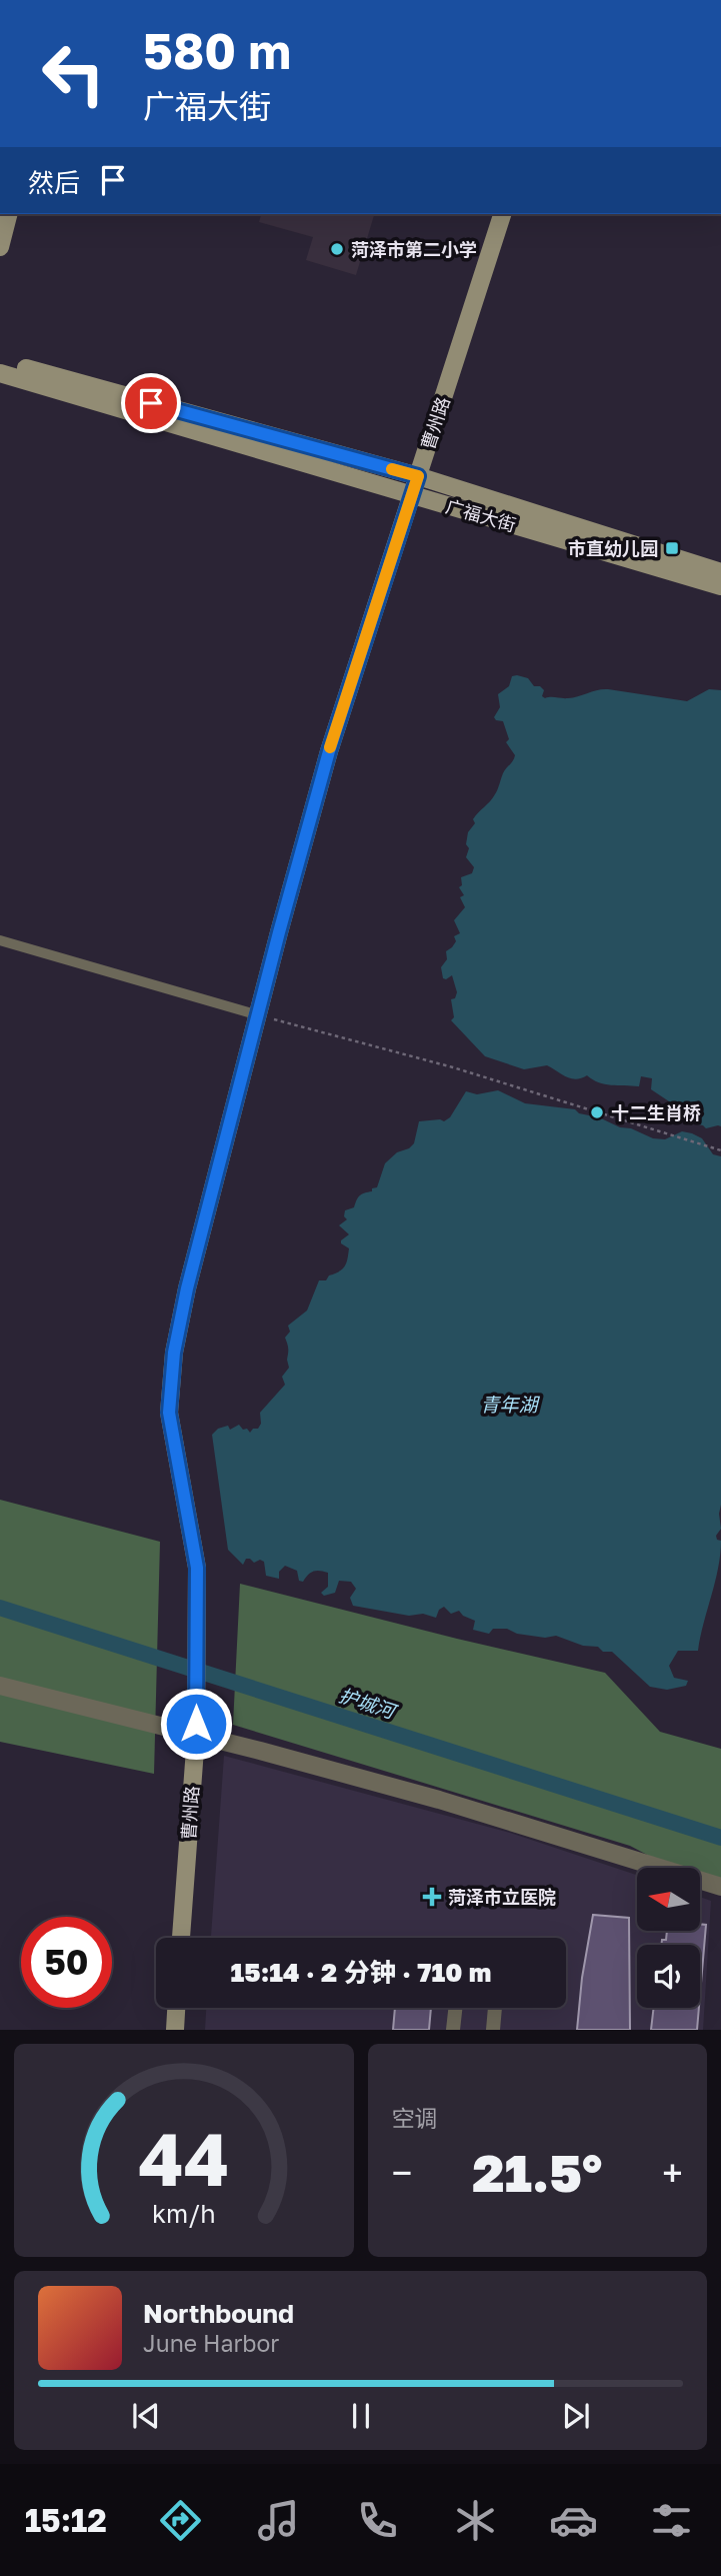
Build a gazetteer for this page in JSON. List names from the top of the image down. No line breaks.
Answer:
{"streets":{"main road":["曹州路","广福大街"]},"crossings":[["曹州路","广福大街"]],"water":["青年湖","护城河"],"places":{"other":["菏泽市第二小学","十二生肖桥"],"transit":["市直幼儿园"],"health":["菏泽市立医院"]},"north":"left","page":{"turn":["580 m","广福大街"],"then":"然后","limit":"50","trip":"15:14 · 2 分钟 · 710 m","tile":"空调","heat":["−","21.5°","+"],"song":["Northbound","June Harbor"],"tabs":"15:12","gauge":["44","km/h"]}}
